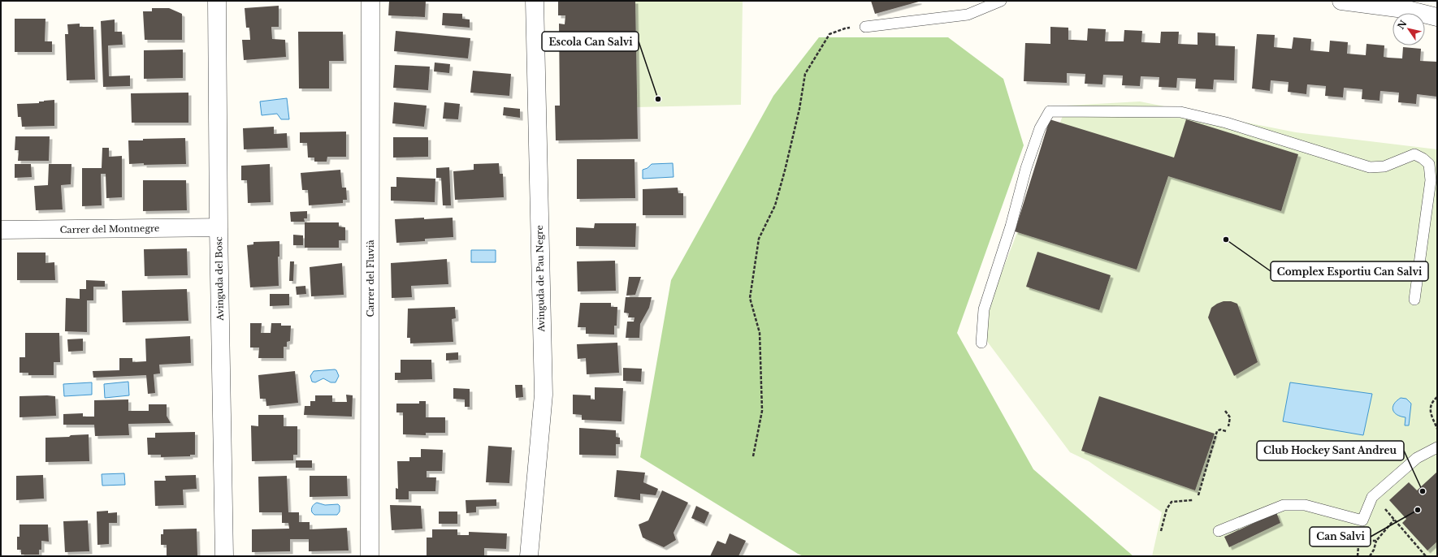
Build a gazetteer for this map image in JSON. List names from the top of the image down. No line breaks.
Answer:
{"streets":{"street":["Carrer del Montnegre","Avinguda del Bosc","Carrer del Fluvià","Avinguda de Pau Negre"]},"crossings":[["Carrer del Montnegre","Avinguda del Bosc"]],"places":["Escola Can Salvi","Complex Esportiu Can Salvi","Club Hockey Sant Andreu","Can Salvi"],"north":"top left"}
